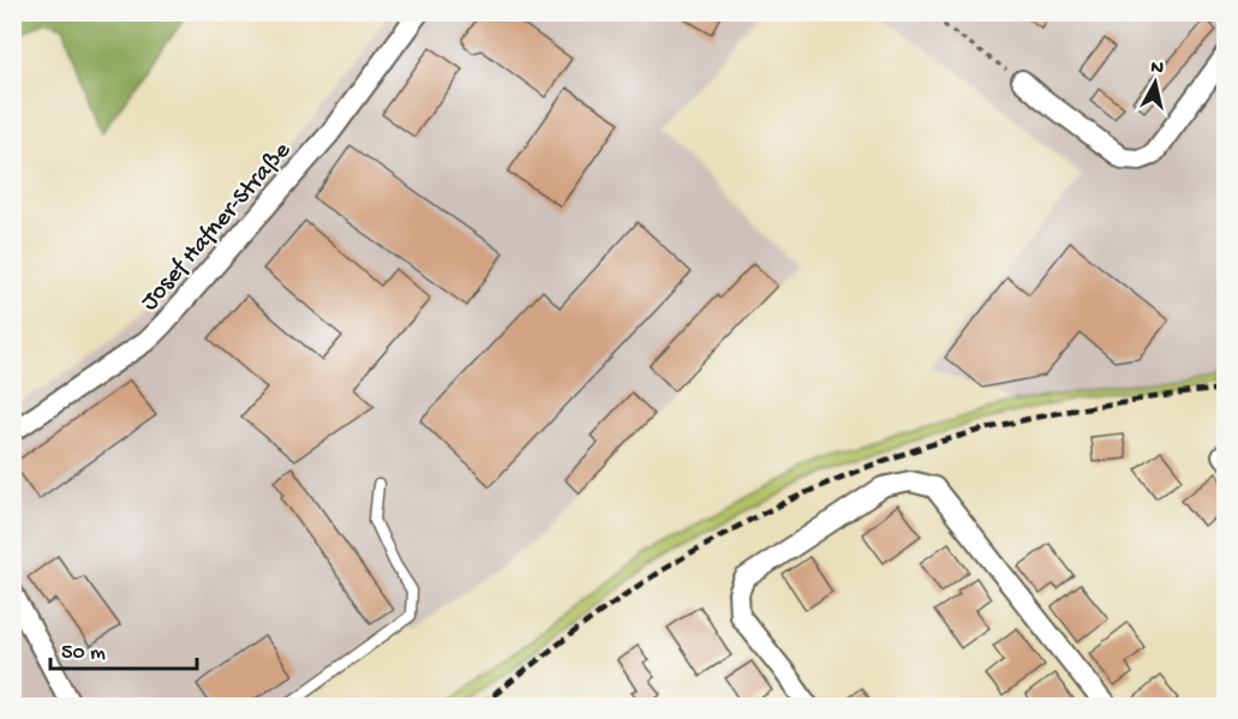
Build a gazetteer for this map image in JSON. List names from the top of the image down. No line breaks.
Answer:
{"streets":{"street":["Josef Hafner-Straße"]},"scale_bar":"50 m","north":"top"}
